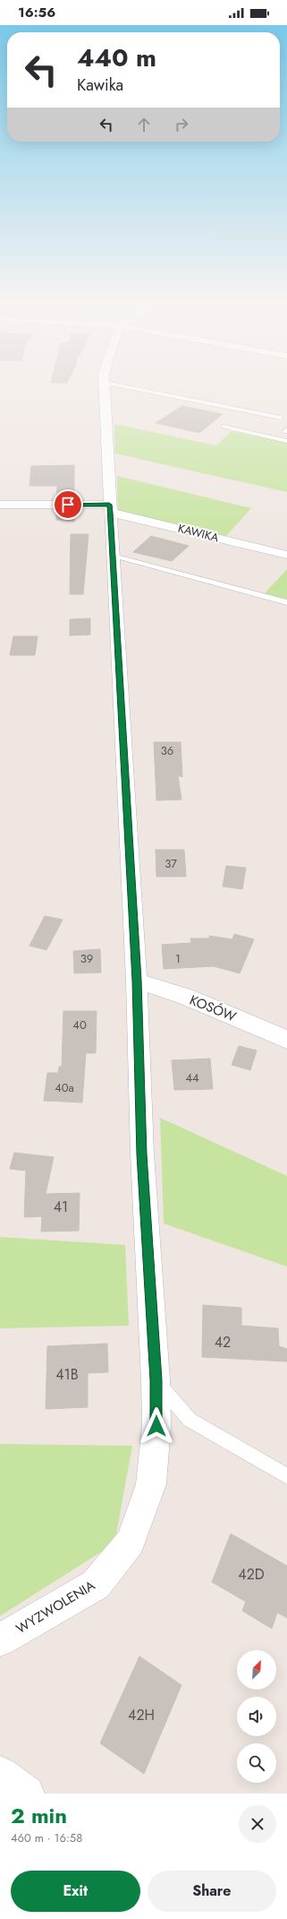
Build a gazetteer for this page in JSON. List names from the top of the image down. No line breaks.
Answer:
{"streets":{"street":["KAWIKA","KOSÓW","WYZWOLENIA"]},"crossings":[["KAWIKA","WYZWOLENIA"],["KOSÓW","WYZWOLENIA"]],"house_numbers":["36","37","39","1","40","44","40a","41","42","41B","42D","42H"],"north":"top right","page":{"status":"16:56","turn":["440 m","Kawika"],"heading":["2 min","460 m · 16:58"],"buttons":["Exit","Share"]}}
